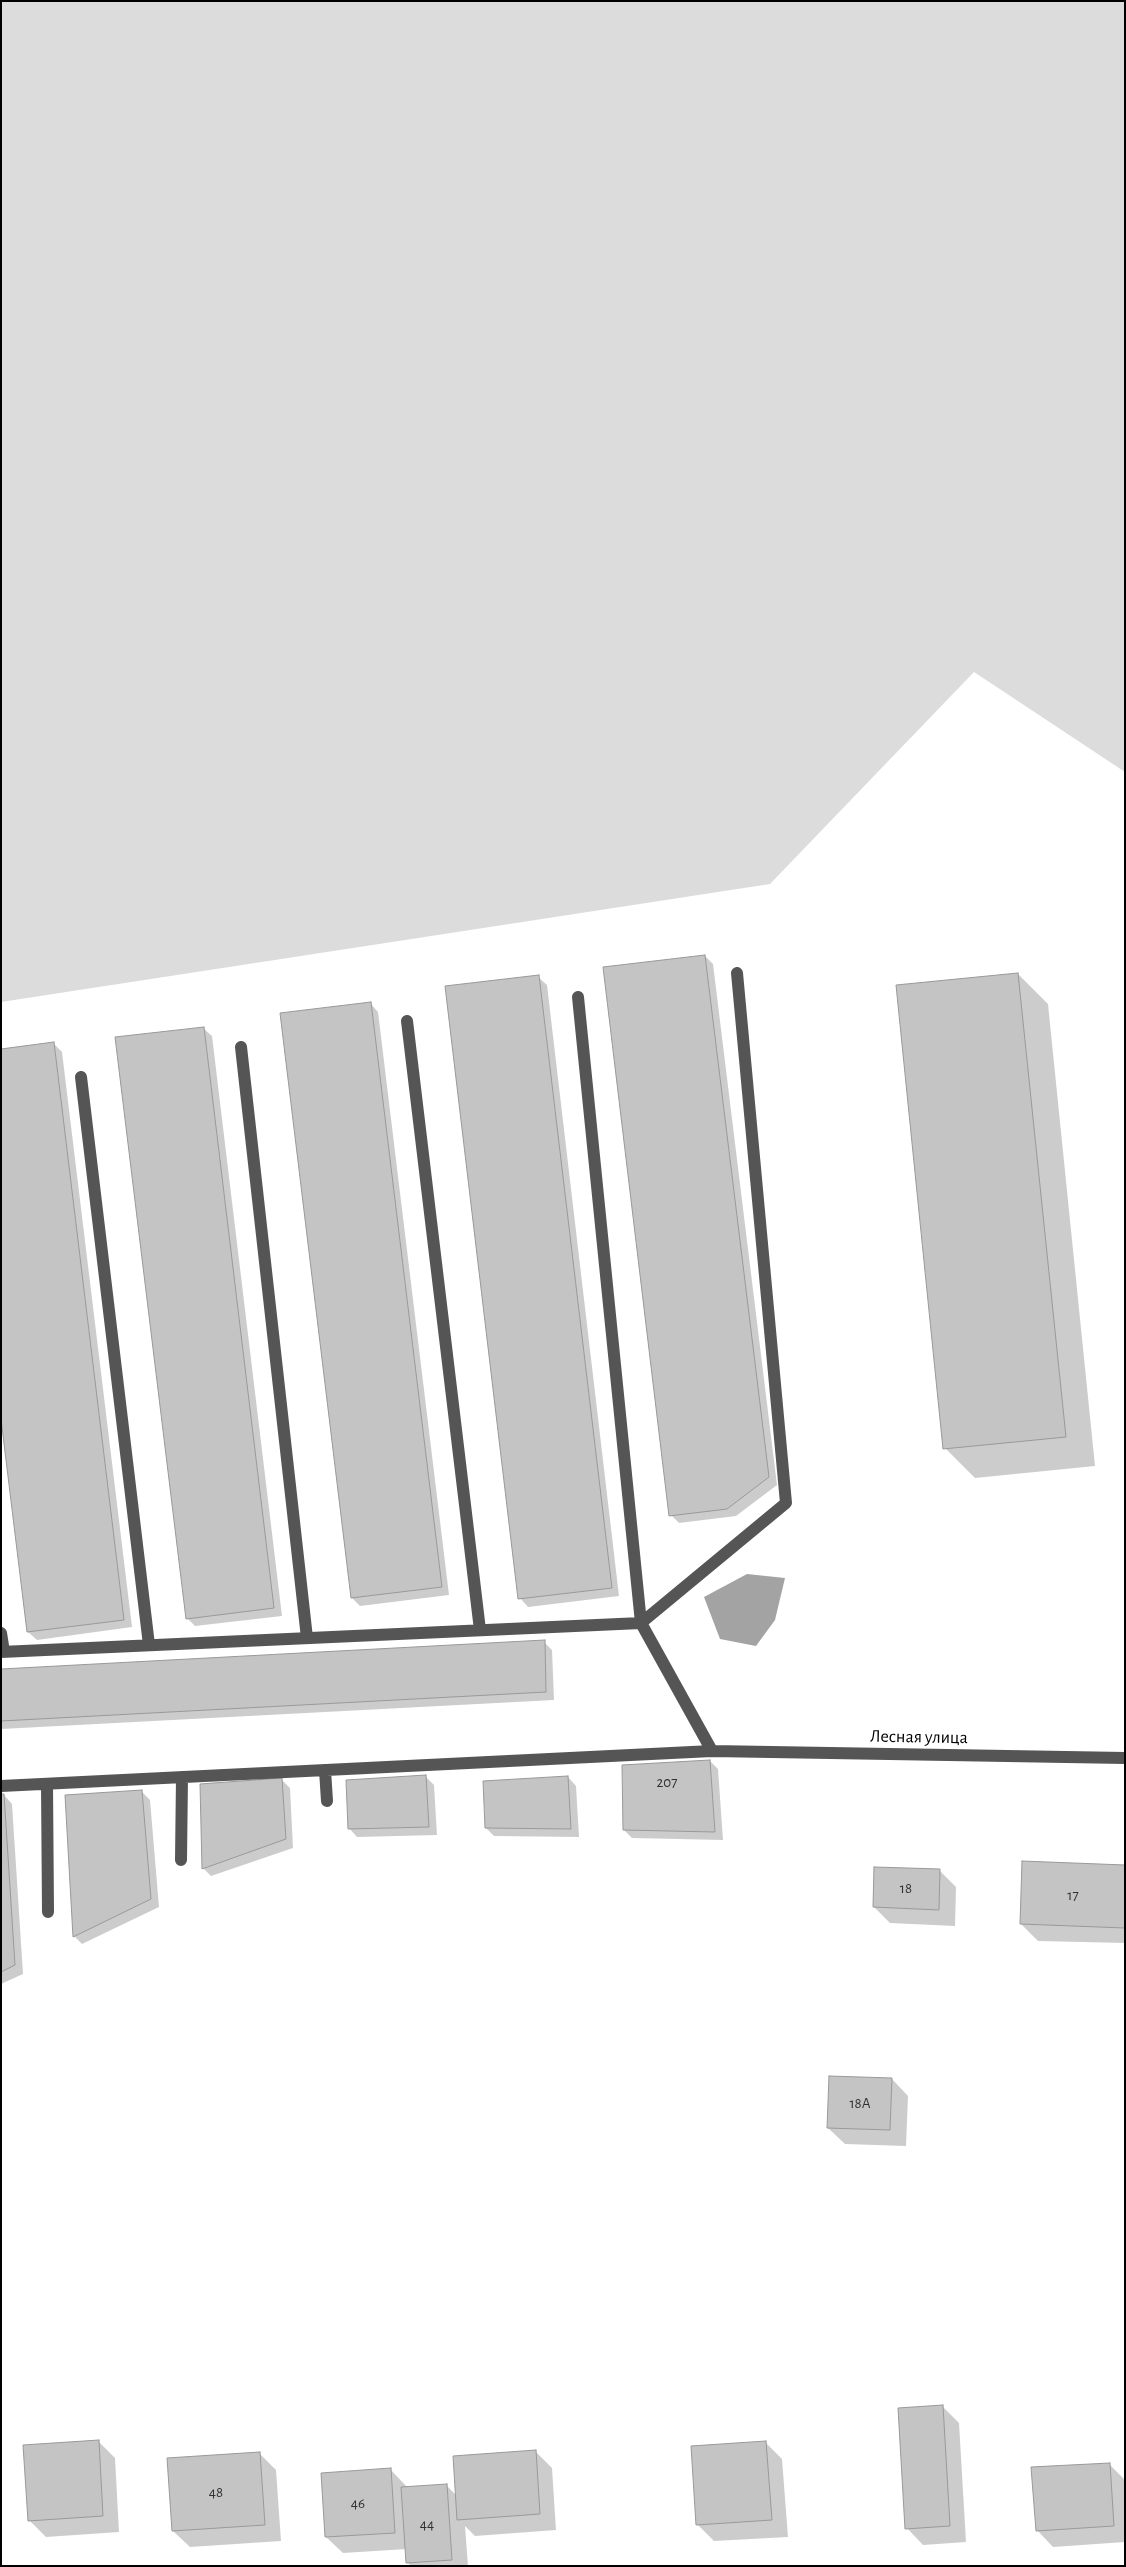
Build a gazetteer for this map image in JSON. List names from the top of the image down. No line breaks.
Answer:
{"streets":{"street":["Лесная улица"]},"house_numbers":["207","18","17","18А","48","46","44"]}
